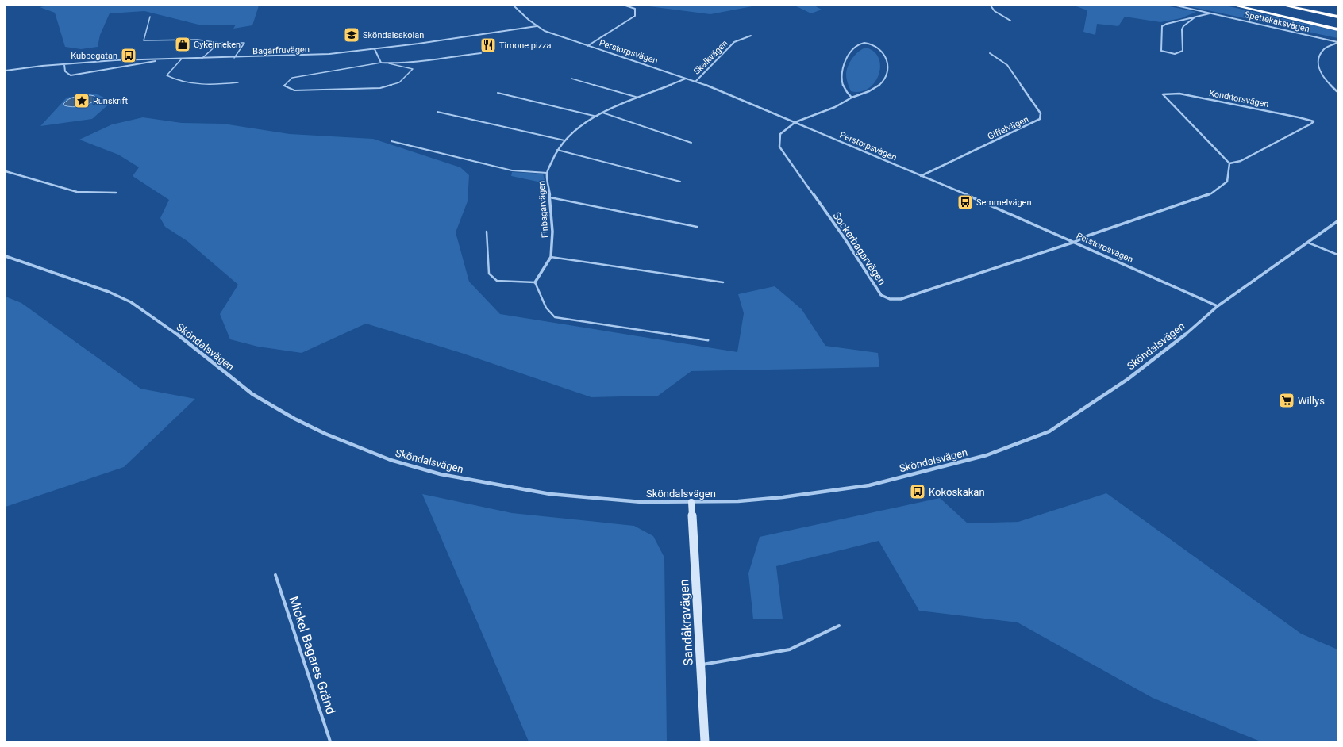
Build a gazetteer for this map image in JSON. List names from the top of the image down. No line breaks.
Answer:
{"streets":{"street":["Spettekaksvägen","Bagarfruvägen","Perstorpsvägen","Skalkvägen","Konditorsvägen","Giffelvägen","Finbagarvägen","Sockerbagarvägen","Sköndalsvägen","Sandåkravägen"],"lane":["Mickel Bagares Gränd"]},"crossings":[["Bagarfruvägen","Perstorpsvägen"],["Perstorpsvägen","Skalkvägen"],["Perstorpsvägen","Giffelvägen"],["Perstorpsvägen","Finbagarvägen"],["Perstorpsvägen","Sockerbagarvägen"],["Perstorpsvägen","Sköndalsvägen"],["Sköndalsvägen","Sandåkravägen"]],"places":{"school or university":["Sköndalsskolan"],"shop":["Cykelmeken"],"restaurant":["Timone pizza"],"bus stop":["Kubbegatan","Semmelvägen","Kokoskakan"],"place":["Runskrift"],"supermarket":["Willys"]}}
